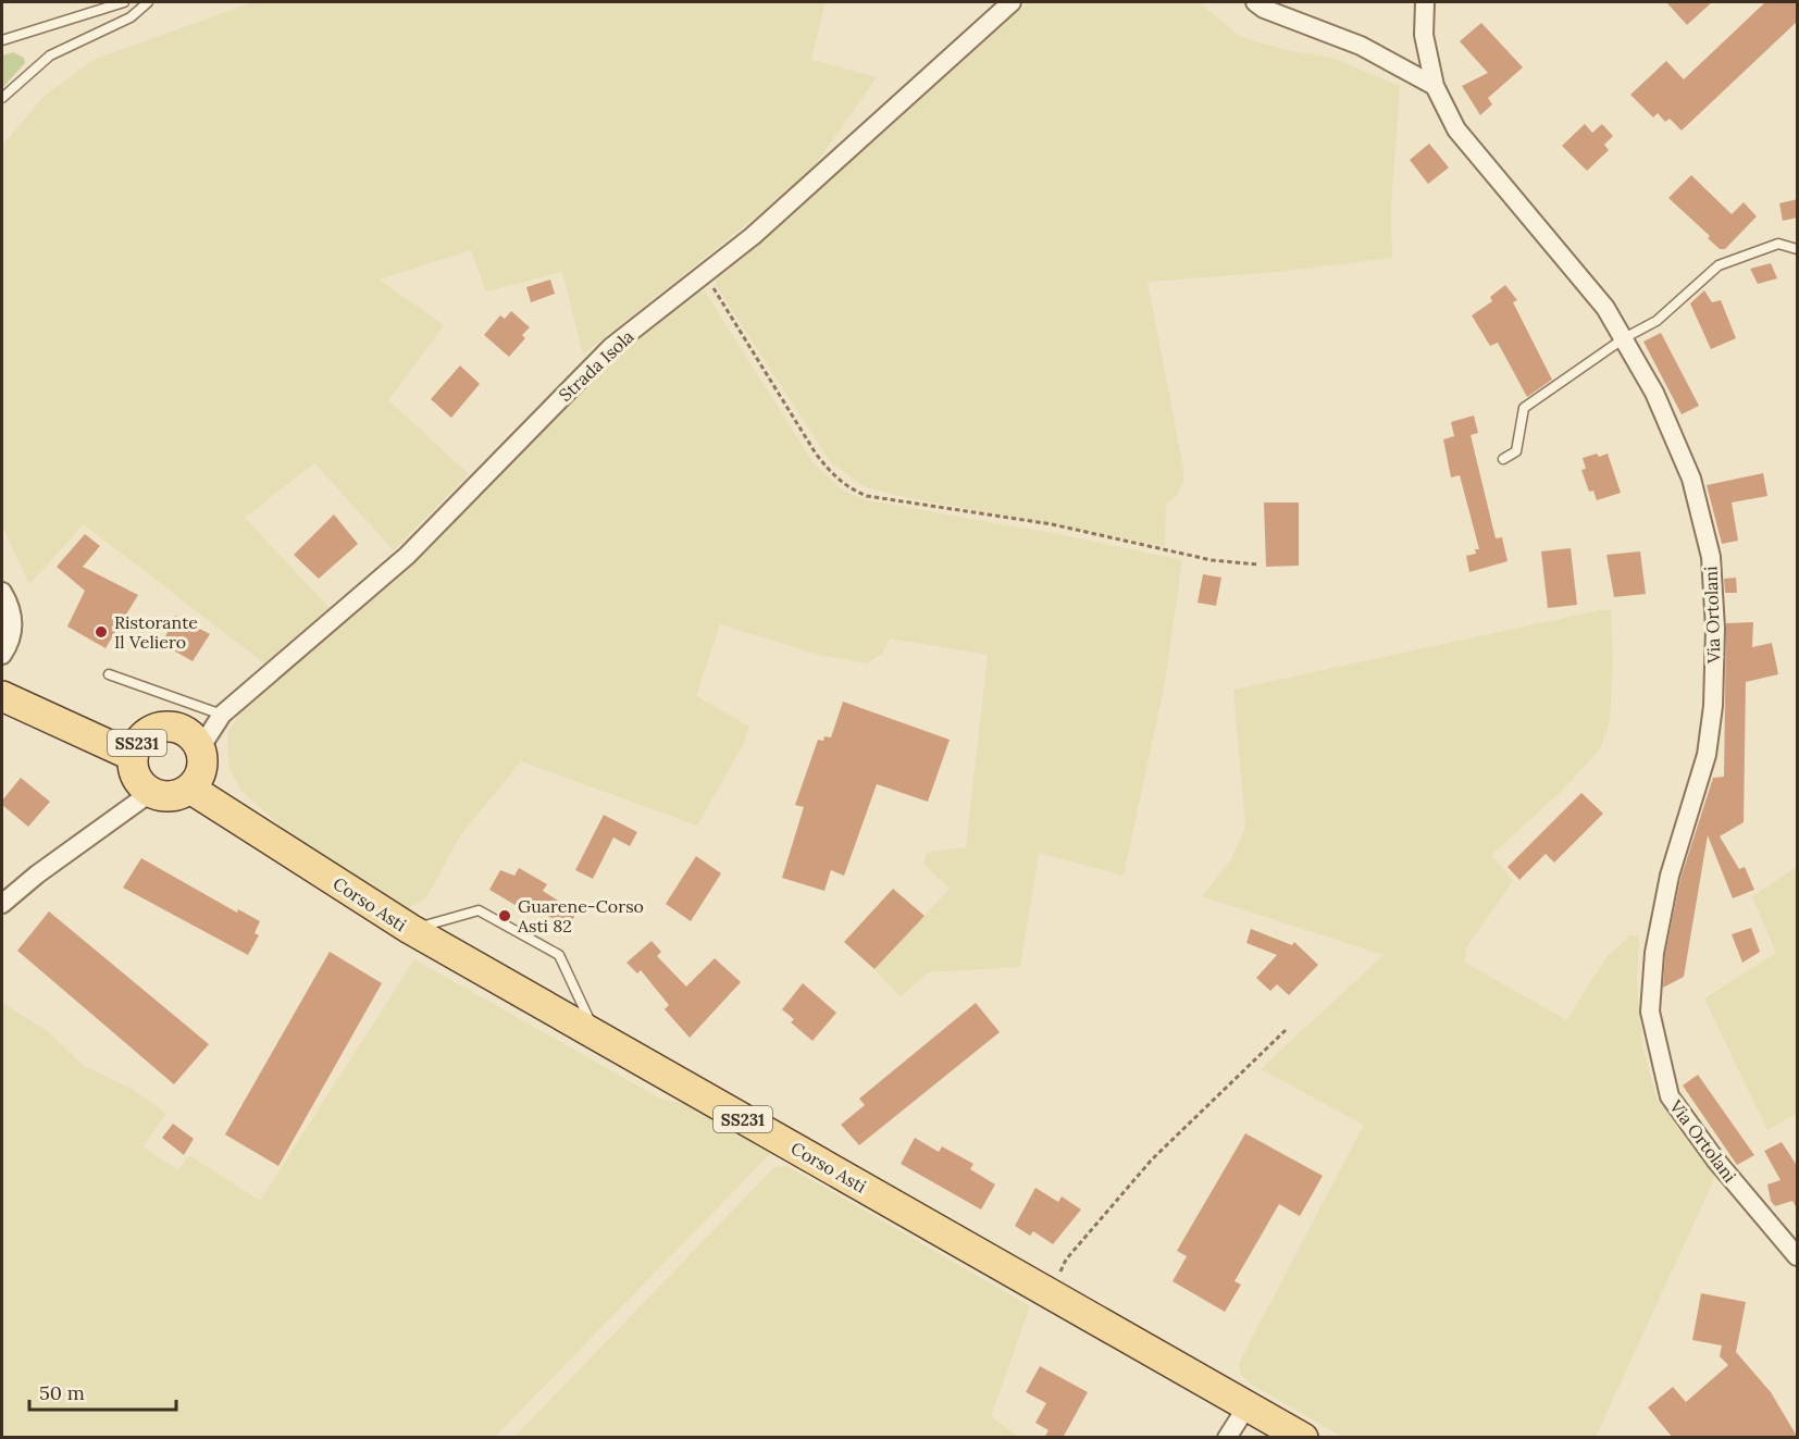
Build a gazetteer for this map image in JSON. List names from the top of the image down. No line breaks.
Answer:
{"streets":{"main road":["SS231","Corso Asti"],"street":["Strada Isola","Via Ortolani"]},"crossings":[["Strada Isola","SS231"],["Strada Isola","Corso Asti"],["SS231","Corso Asti"]],"places":["Ristorante Il Veliero","Guarene-Corso Asti 82"],"scale_bar":"50 m"}
